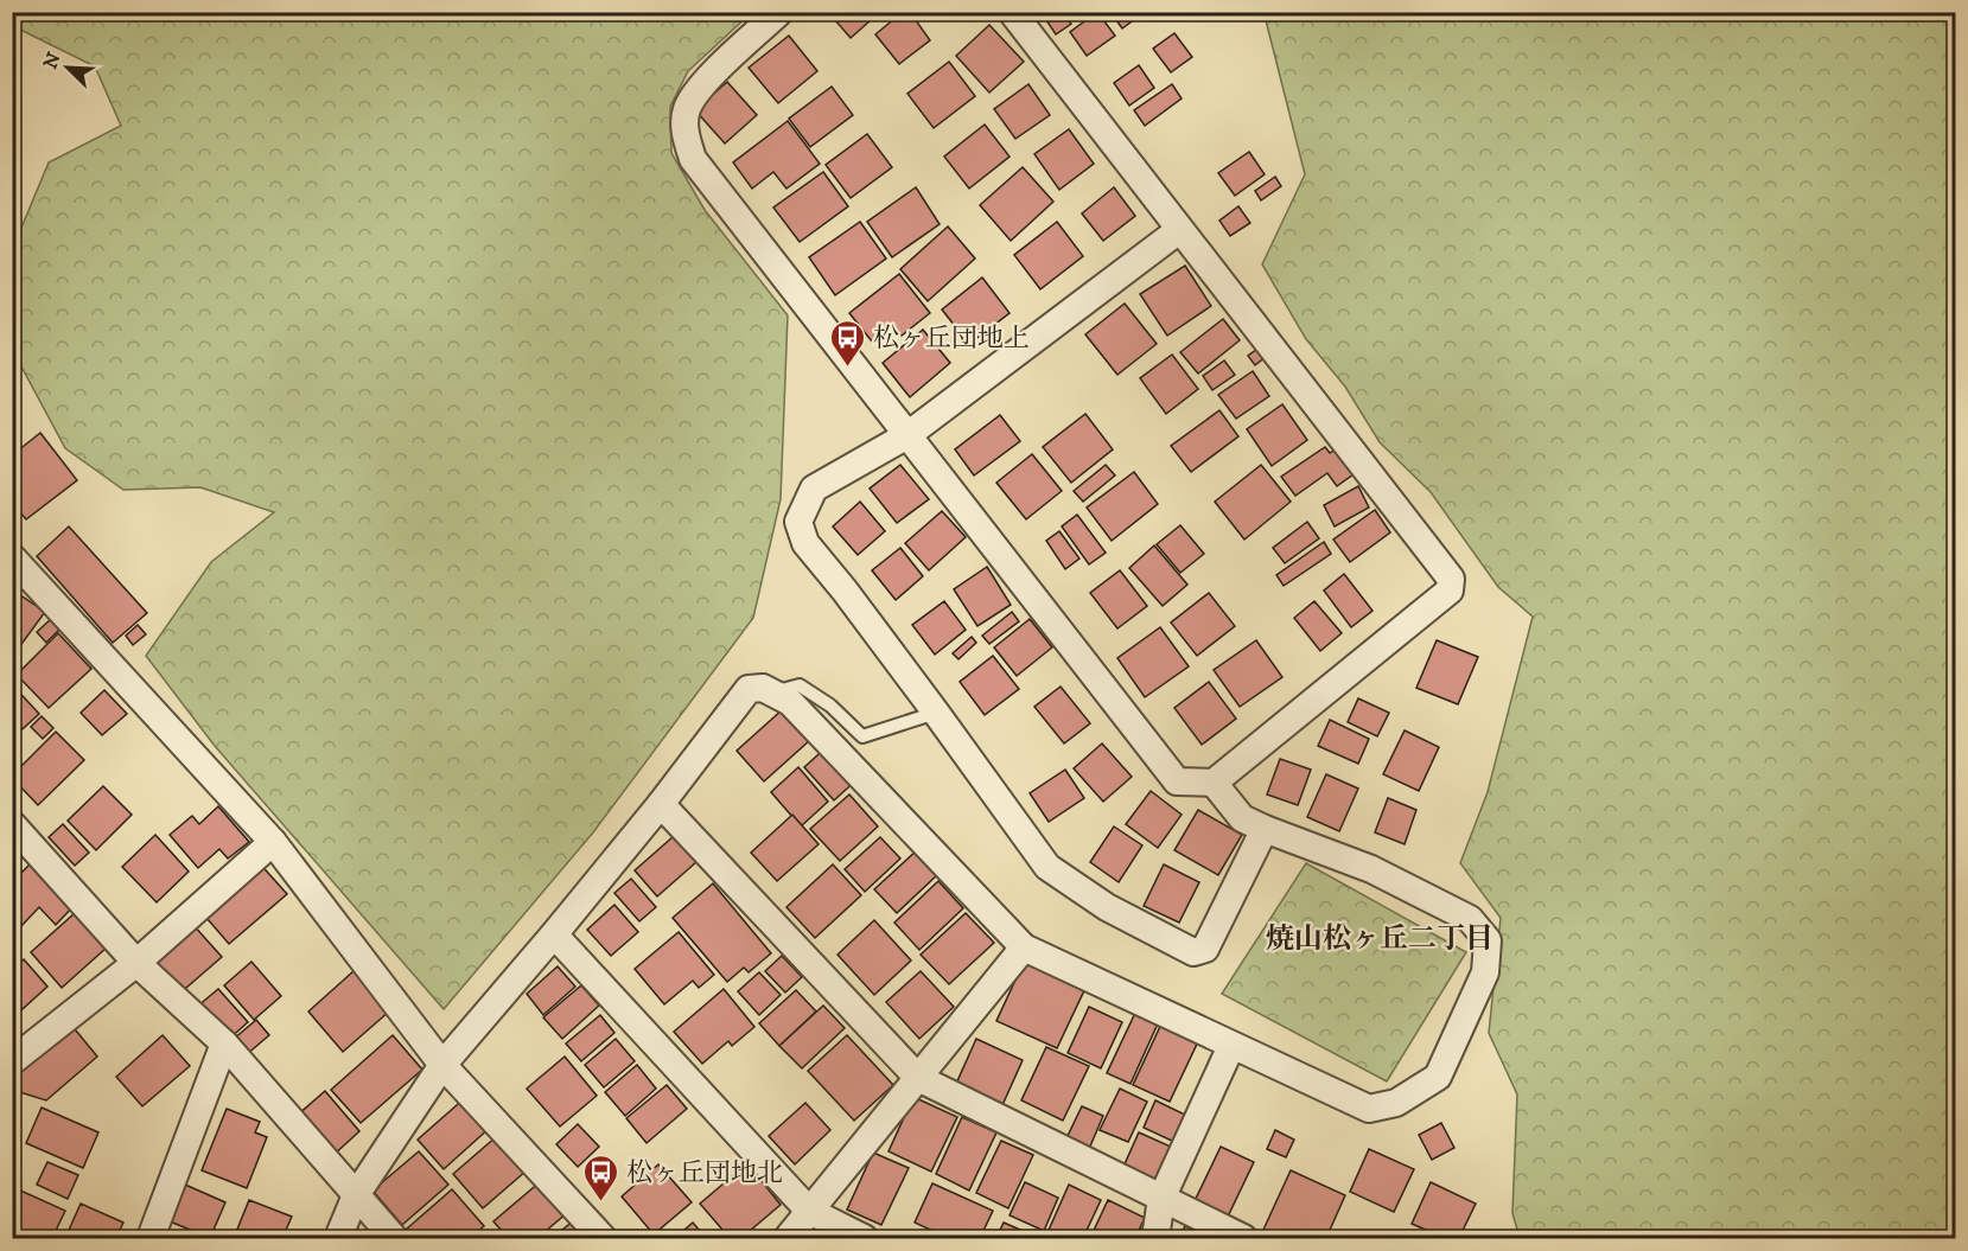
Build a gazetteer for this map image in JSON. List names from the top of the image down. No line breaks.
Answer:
{"districts":["焼山松ヶ丘二丁目"],"places":{"bus stop":["松ヶ丘団地上","松ヶ丘団地北"]},"north":"top left"}
